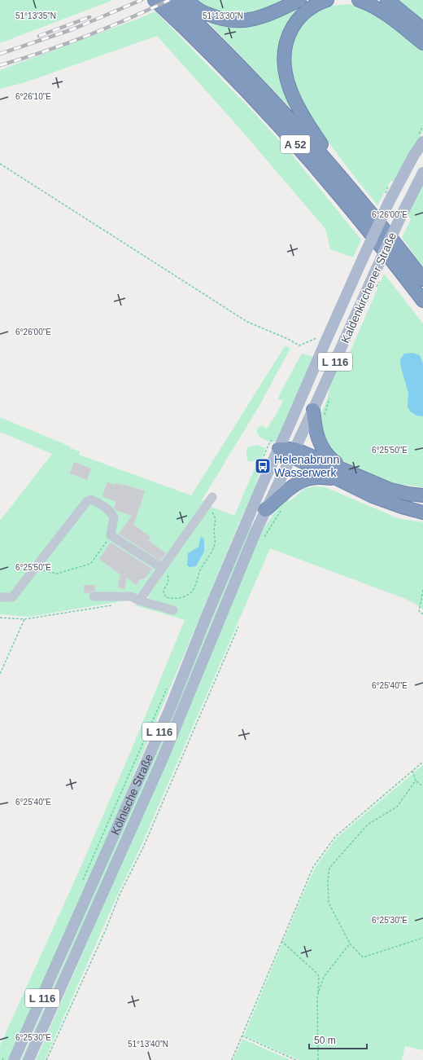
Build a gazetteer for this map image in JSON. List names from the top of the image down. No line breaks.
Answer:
{"streets":{"highway":["A 52"],"main road":["Kaldenkirchener Straße","L 116","Kölnische Straße"]},"crossings":[["Kaldenkirchener Straße","Kölnische Straße"]],"places":{"bus stop":["Helenabrunn Wasserwerk"]},"scale_bar":"50 m","coordinates":["51°13'35\"N","51°13'30\"N","6°26'10\"E","6°26'00\"E","6°25'50\"E","6°25'40\"E","6°25'30\"E","51°13'40\"N"]}
